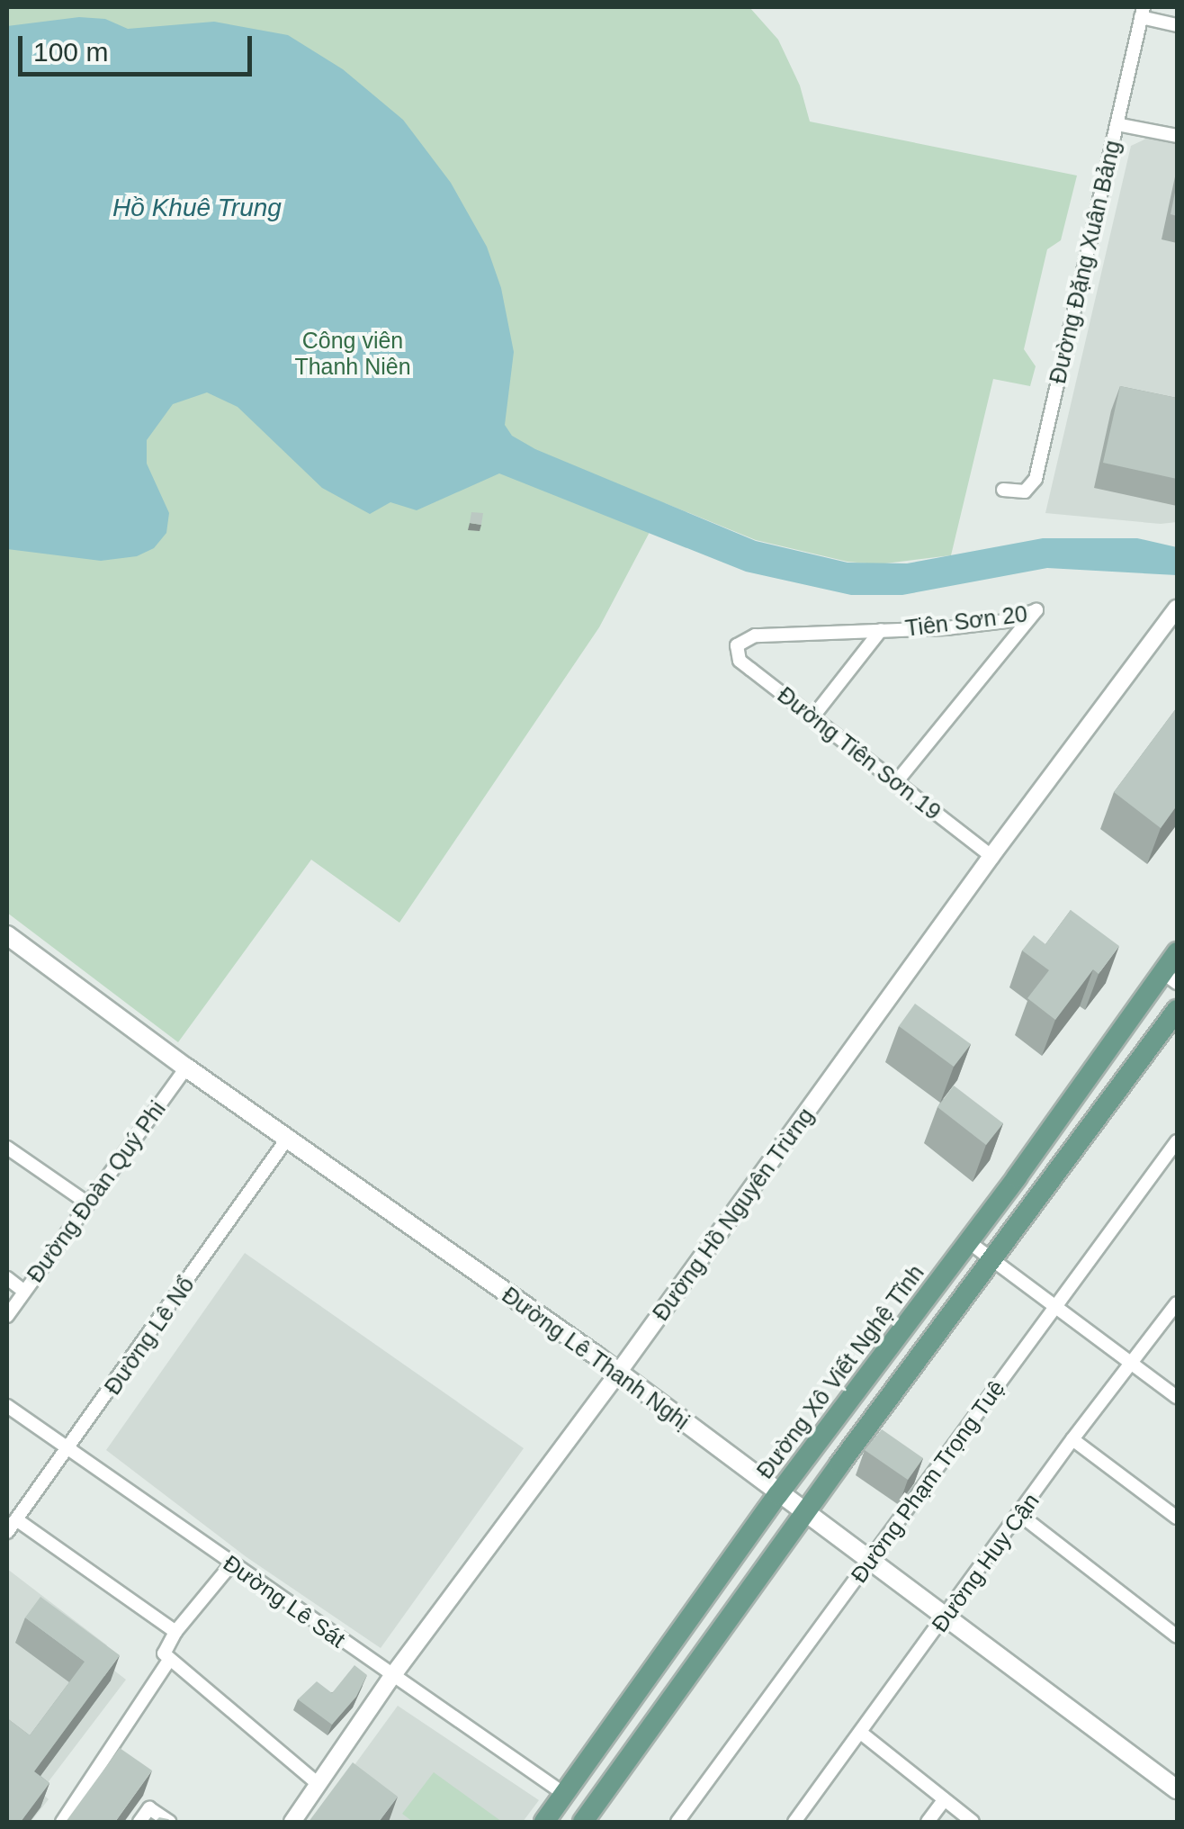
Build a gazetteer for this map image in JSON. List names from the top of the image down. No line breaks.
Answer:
{"streets":{"main road":["Đường Lê Thanh Nghị","Đường Xô Viết Nghệ Tĩnh"],"street":["Đường Đặng Xuân Bảng","Tiên Sơn 20","Đường Tiên Sơn 19","Đường Đoàn Quý Phi","Đường Hồ Nguyên Trừng","Đường Lê Nổ","Đường Phạm Trọng Tuệ","Đường Huy Cận","Đường Lê Sát"]},"crossings":[["Tiên Sơn 20","Đường Tiên Sơn 19"],["Đường Tiên Sơn 19","Đường Hồ Nguyên Trừng"],["Đường Đoàn Quý Phi","Đường Lê Thanh Nghị"],["Đường Hồ Nguyên Trừng","Đường Lê Thanh Nghị"],["Đường Hồ Nguyên Trừng","Đường Lê Sát"],["Đường Lê Nổ","Đường Lê Thanh Nghị"],["Đường Lê Nổ","Đường Lê Sát"],["Đường Lê Thanh Nghị","Đường Xô Viết Nghệ Tĩnh"],["Đường Lê Thanh Nghị","Đường Phạm Trọng Tuệ"],["Đường Lê Thanh Nghị","Đường Huy Cận"],["Đường Xô Viết Nghệ Tĩnh","Đường Lê Sát"]],"water":["Hồ Khuê Trung"],"parks":["Công viên Thanh Niên"],"scale_bar":"100 m"}
